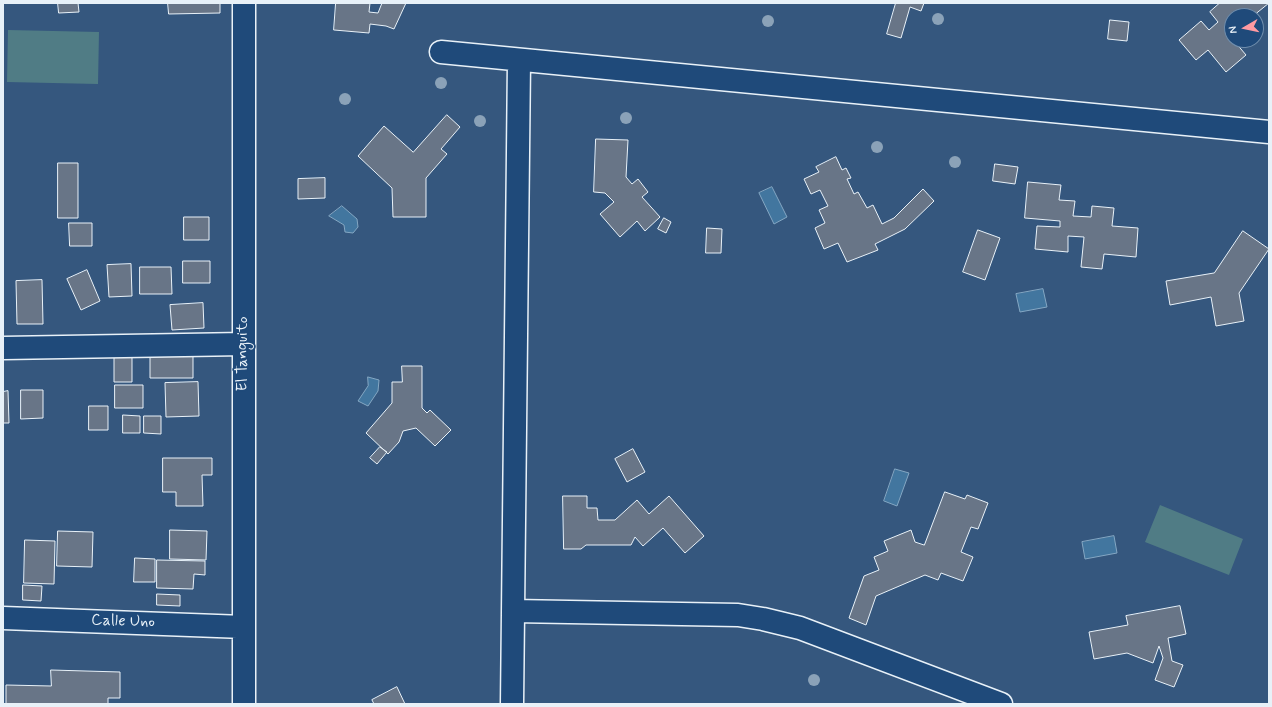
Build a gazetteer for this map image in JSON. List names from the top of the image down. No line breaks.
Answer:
{"streets":{"street":["El Tanguito","Calle Uno"]},"crossings":[["El Tanguito","Calle Uno"]],"north":"left"}
